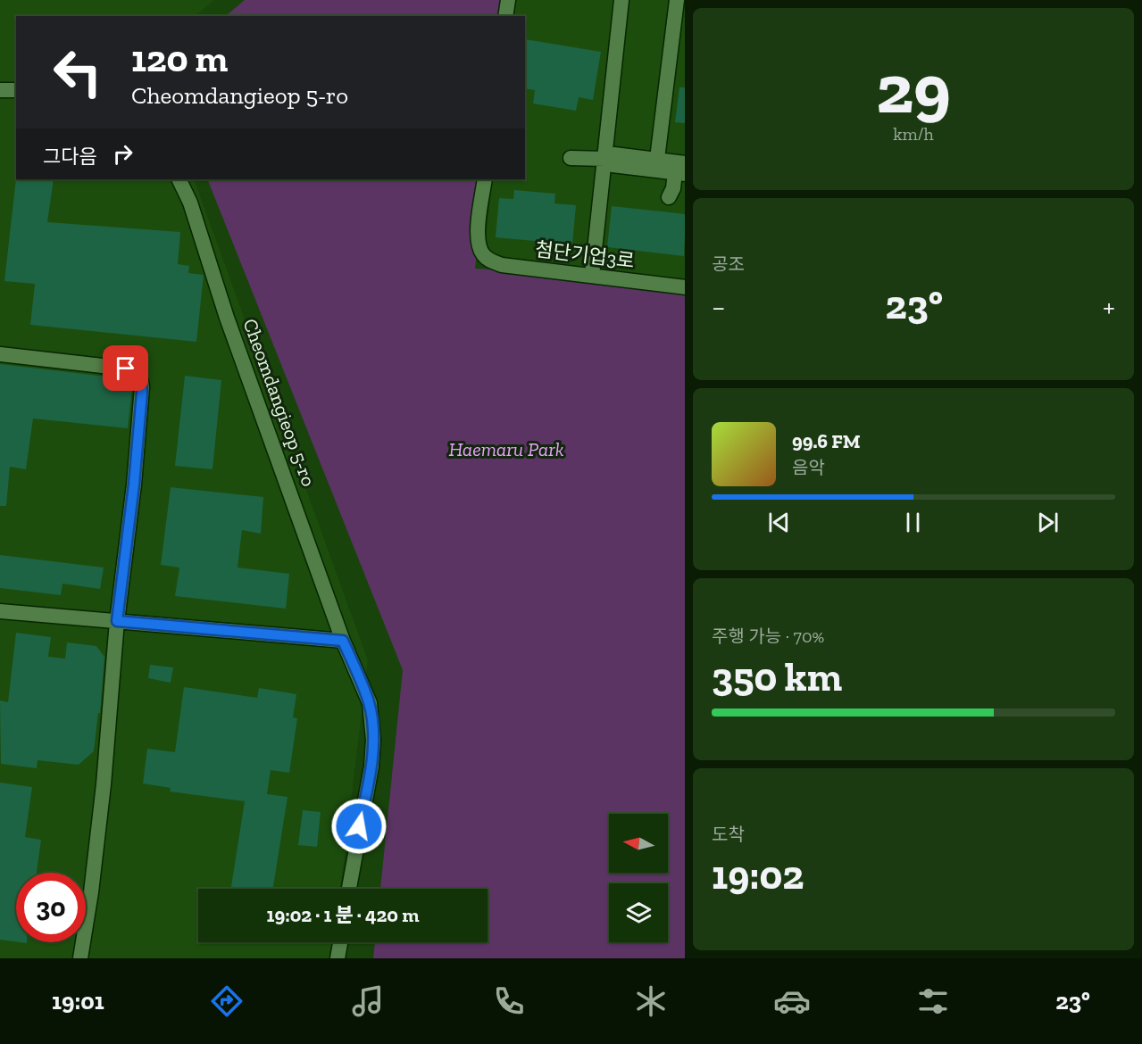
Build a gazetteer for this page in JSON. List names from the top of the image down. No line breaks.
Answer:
{"streets":{"street":["첨단기업3로","Cheomdangieop 5-ro"]},"parks":["Haemaru Park"],"north":"left","page":{"tile":[["29","km/h"],"공조",["주행 가능 · 70%","350 km"],["도착","19:02"]],"turn":["120 m","Cheomdangieop 5-ro"],"then":"그다음","heat":["−","23°","+"],"song":["99.6 FM","음악"],"limit":"30","trip":"19:02 · 1 분 · 420 m","tabs":["19:01","23°"]}}
